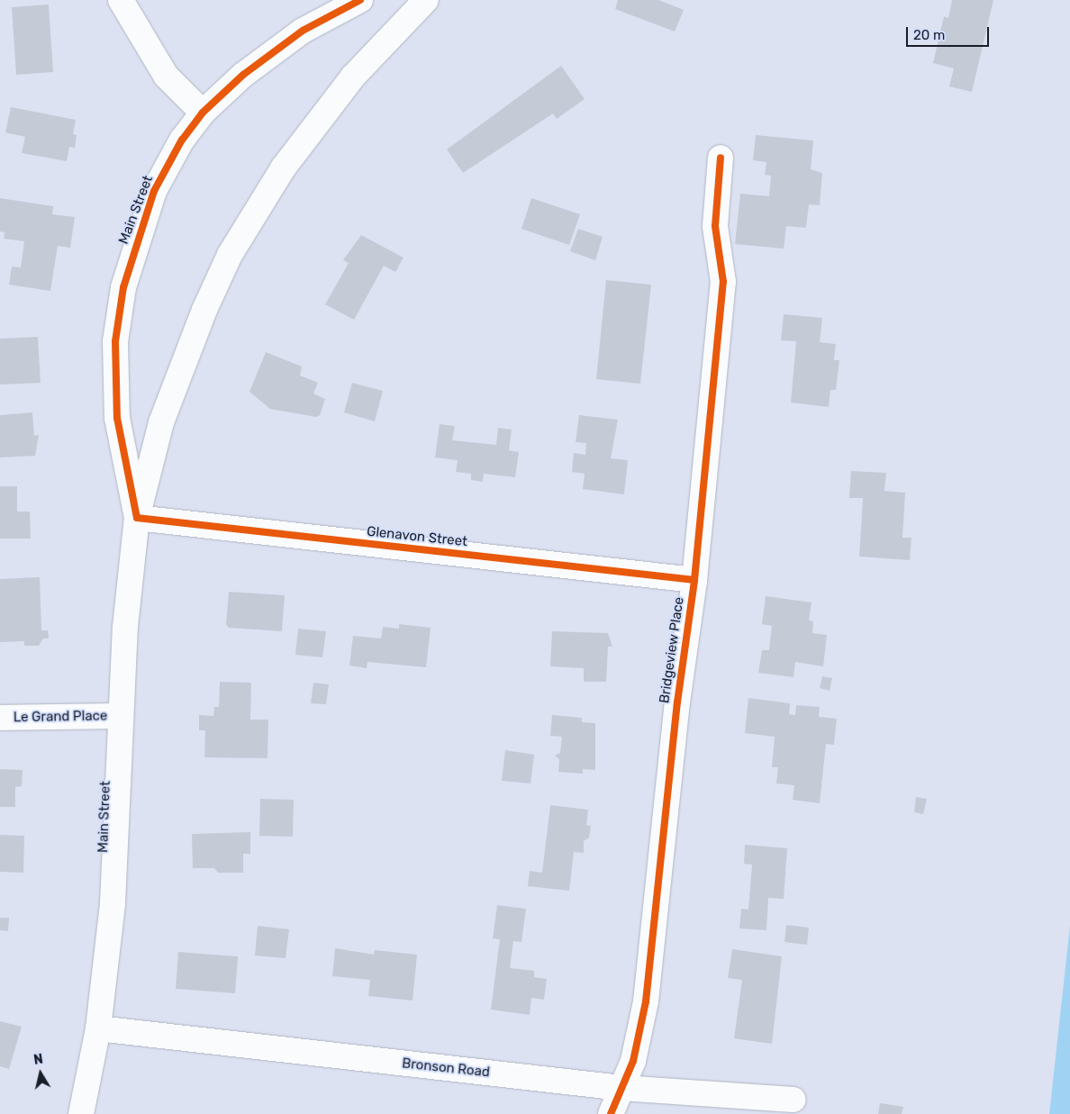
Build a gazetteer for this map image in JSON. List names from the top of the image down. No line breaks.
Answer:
{"streets":{"street":["Main Street","Glenavon Street","Bridgeview Place","Le Grand Place","Bronson Road"]},"crossings":[["Main Street","Glenavon Street"],["Main Street","Le Grand Place"],["Main Street","Bronson Road"],["Glenavon Street","Bridgeview Place"],["Bridgeview Place","Bronson Road"]],"scale_bar":"20 m","north":"top"}
